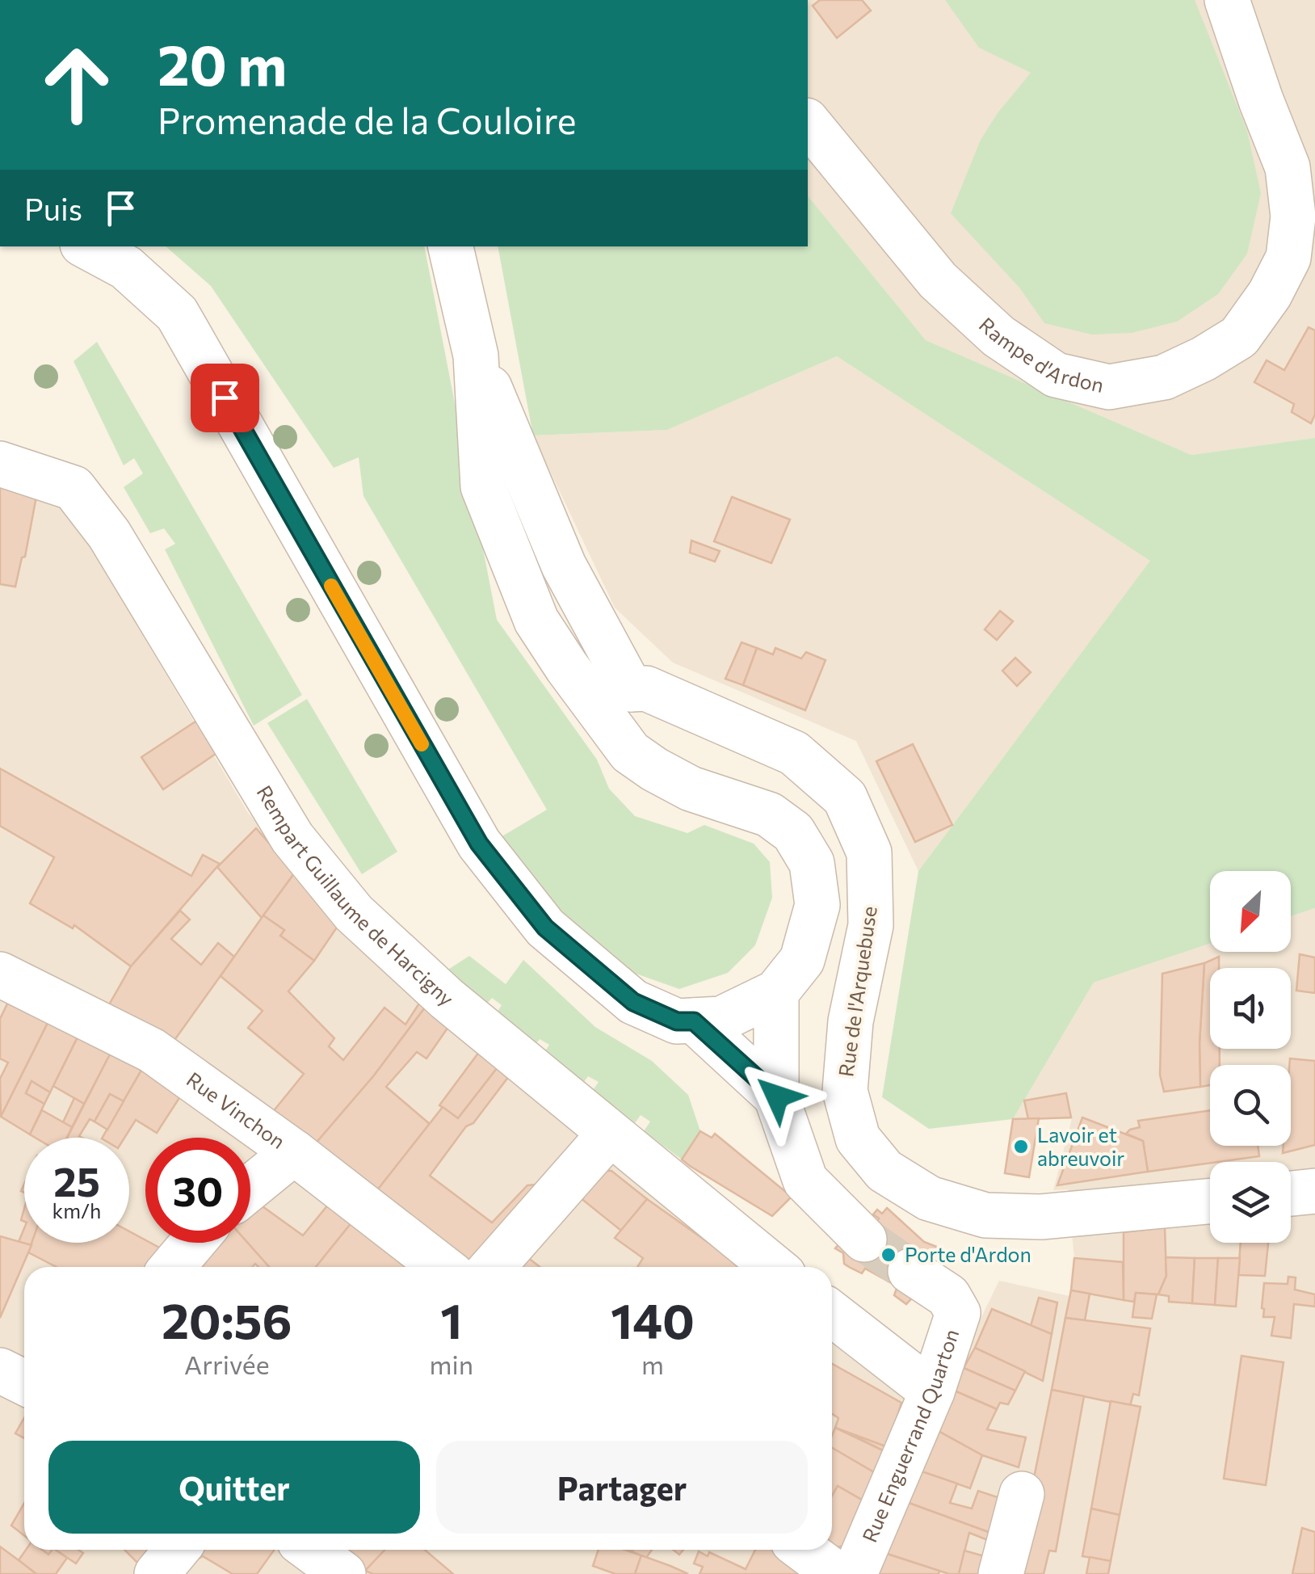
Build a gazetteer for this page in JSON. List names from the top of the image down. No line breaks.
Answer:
{"streets":{"street":["Rampe d'Ardon","Rempart Guillaume de Harcigny","Rue de l'Arquebuse","Rue Vinchon","Rue Enguerrand Quarton"]},"places":["Lavoir et abreuvoir","Porte d'Ardon"],"north":"bottom left","page":{"turn":["20 m","Promenade de la Couloire"],"then":"Puis","speed":"25 km/h","limit":"30","eta":["20:56","Arrivée","1","min","140","m"],"buttons":["Quitter","Partager"]}}
